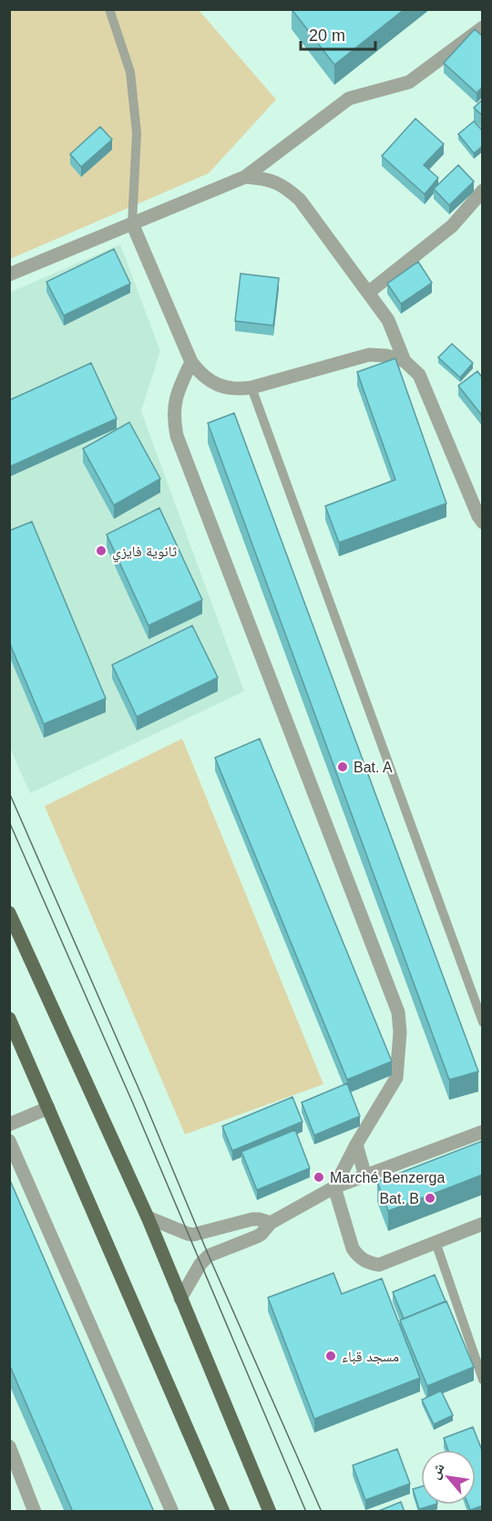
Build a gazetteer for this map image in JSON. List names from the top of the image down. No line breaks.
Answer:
{"places":["ثانوية فايزي","Bat. A","Marché Benzerga","Bat. B","مسجد قباء"],"scale_bar":"20 m","north":"top left"}
